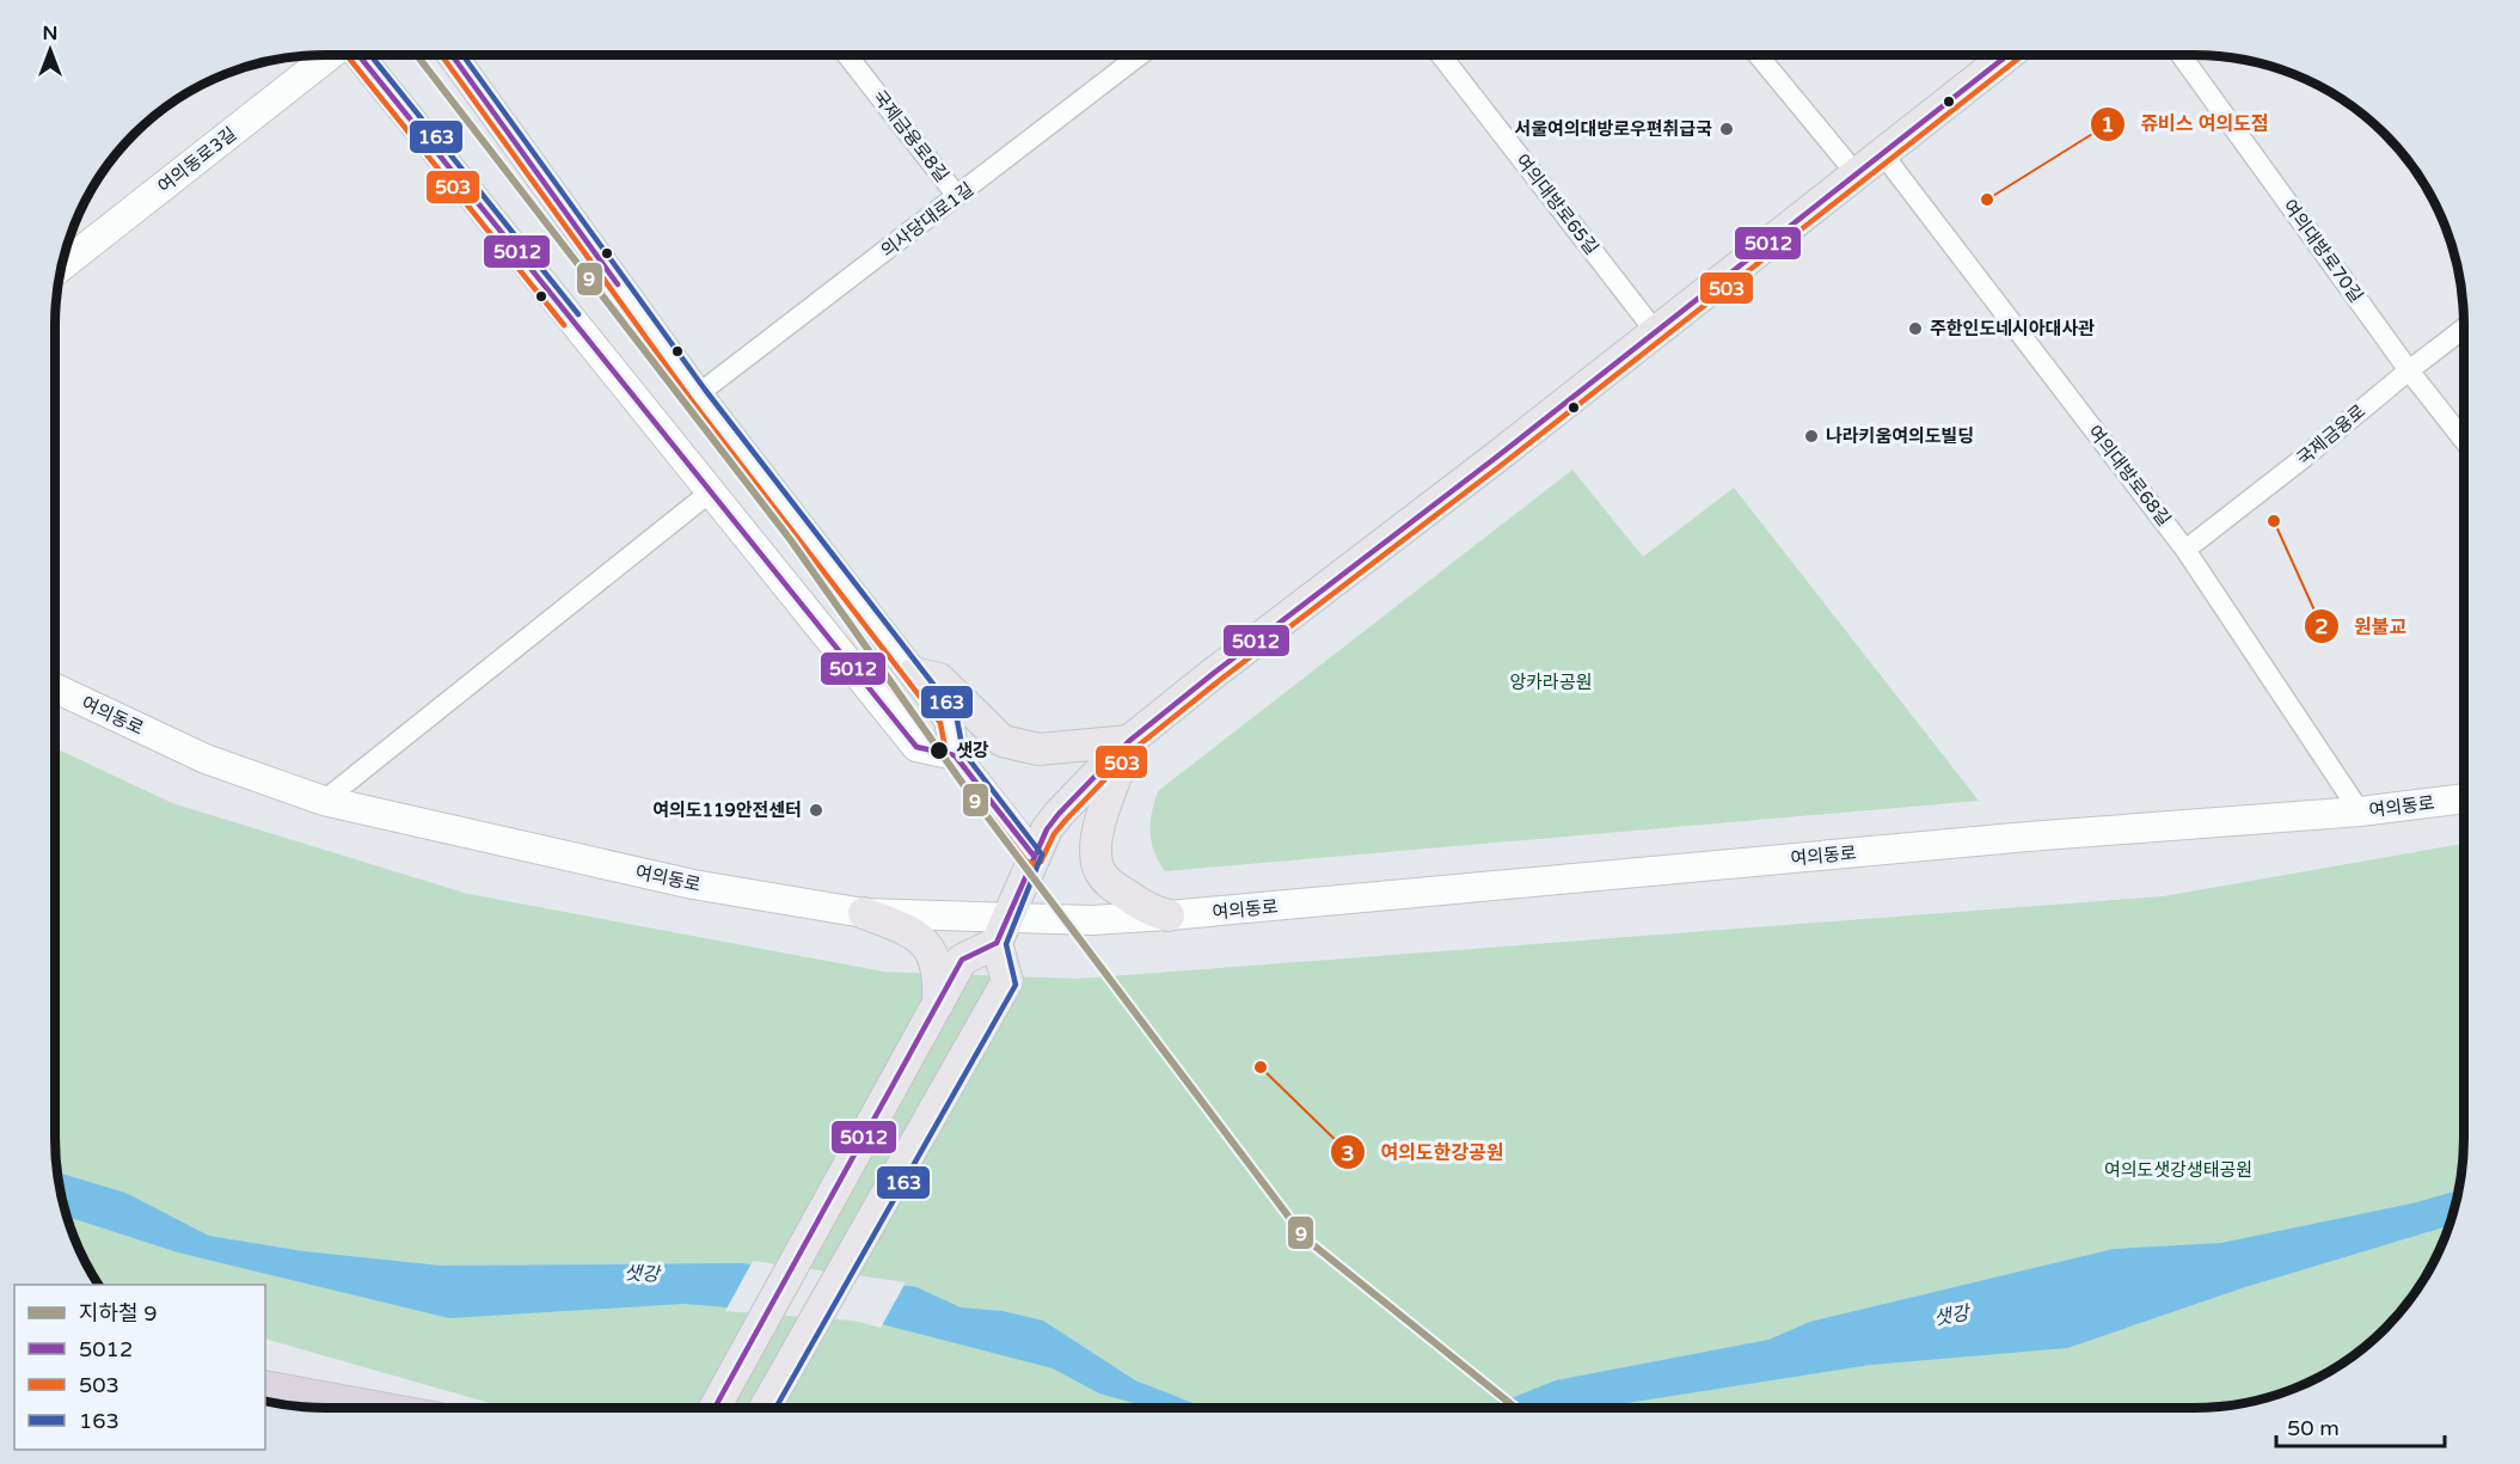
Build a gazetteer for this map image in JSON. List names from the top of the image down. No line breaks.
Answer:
{"streets":{"main road":["여의동로3길","여의동로"],"street":["국제금융로8길","여의대방로65길","의사당대로1길","여의대방로70길","국제금융로","여의대방로68길"]},"crossings":[["국제금융로8길","의사당대로1길"],["여의대방로70길","국제금융로"],["국제금융로","여의대방로68길"],["여의대방로68길","여의동로"]],"water":["샛강"],"parks":["앙카라공원","여의도샛강생태공원"],"places":["서울여의대방로우편취급국","쥬비스 여의도점","주한인도네시아대사관","나라키움여의도빌딩","원불교","샛강","여의도119안전센터","여의도한강공원"],"lines":["metro line 9","transit line 5012","transit line 503","transit line 163"],"legend":["지하철 9","5012","503","163"],"scale_bar":"50 m","north":"top"}
